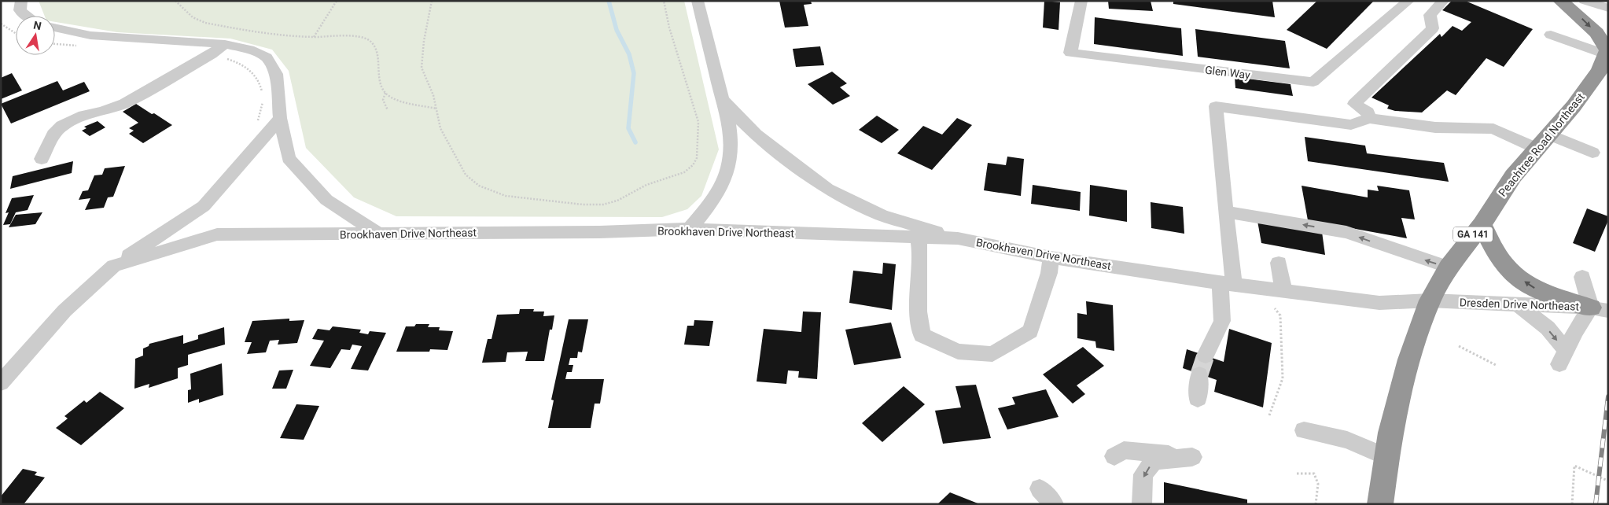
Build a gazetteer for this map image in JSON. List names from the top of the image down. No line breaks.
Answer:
{"streets":{"highway":["Peachtree Road Northeast","GA 141"],"street":["Glen Way","Brookhaven Drive Northeast","Dresden Drive Northeast"]},"crossings":[["Peachtree Road Northeast","Brookhaven Drive Northeast"],["Peachtree Road Northeast","Dresden Drive Northeast"],["Brookhaven Drive Northeast","Dresden Drive Northeast"]],"north":"top"}
